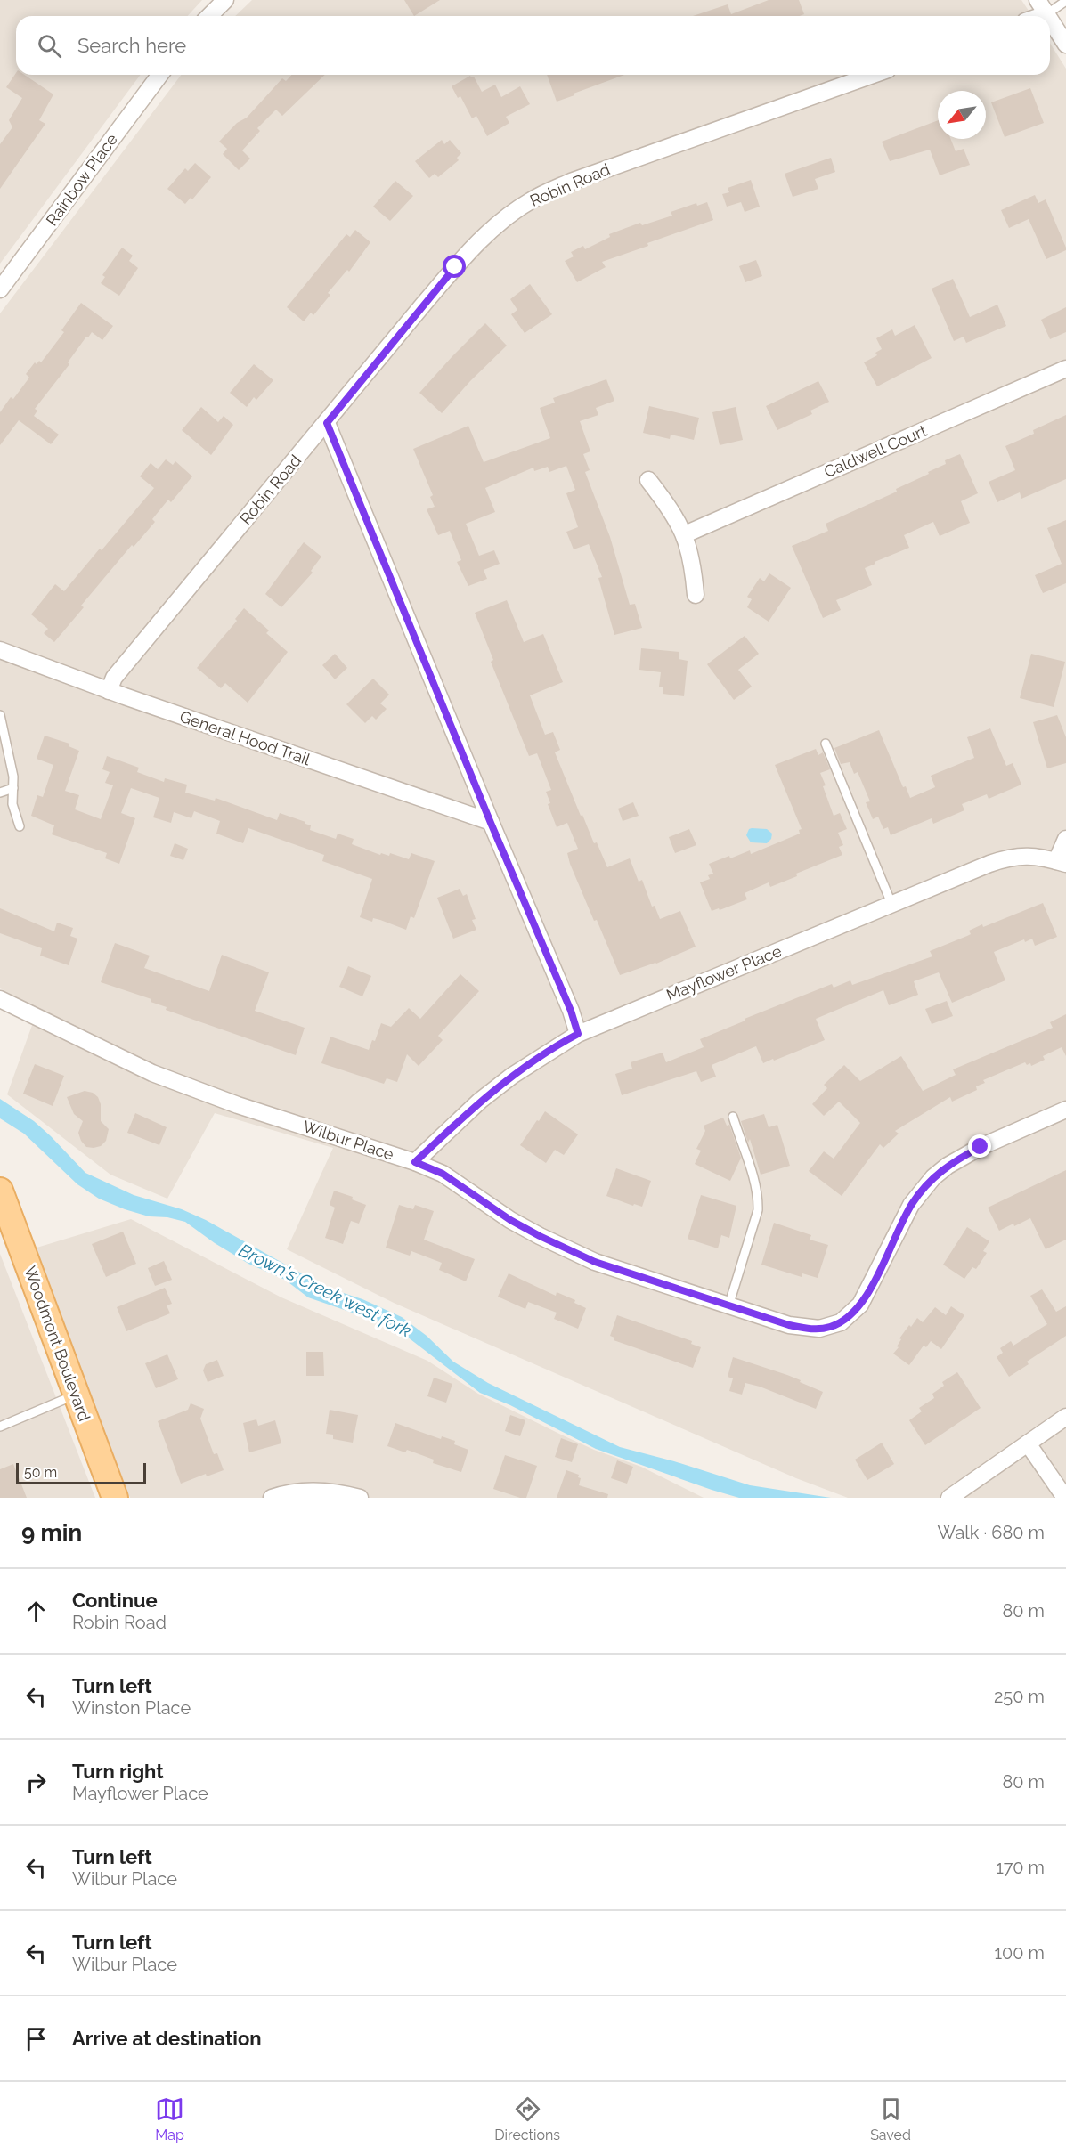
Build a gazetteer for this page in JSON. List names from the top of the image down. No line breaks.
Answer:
{"streets":{"main road":["Woodmont Boulevard"],"street":["Rainbow Place","Robin Road","Caldwell Court","General Hood Trail","Mayflower Place","Wilbur Place"]},"crossings":[["Robin Road","General Hood Trail"],["Mayflower Place","Wilbur Place"]],"water":["Brown's Creek west fork"],"scale_bar":"50 m","north":"bottom left","page":{"search":"Search here","scale":"50 m","heading":["9 min","Walk · 680 m"],"list":[["Continue","Robin Road","80 m"],["Turn left","Winston Place","250 m"],["Turn right","Mayflower Place","80 m"],["Turn left","Wilbur Place","170 m"],["Turn left","Wilbur Place","100 m"],"Arrive at destination"],"nav":["Map","Directions","Saved"]}}
